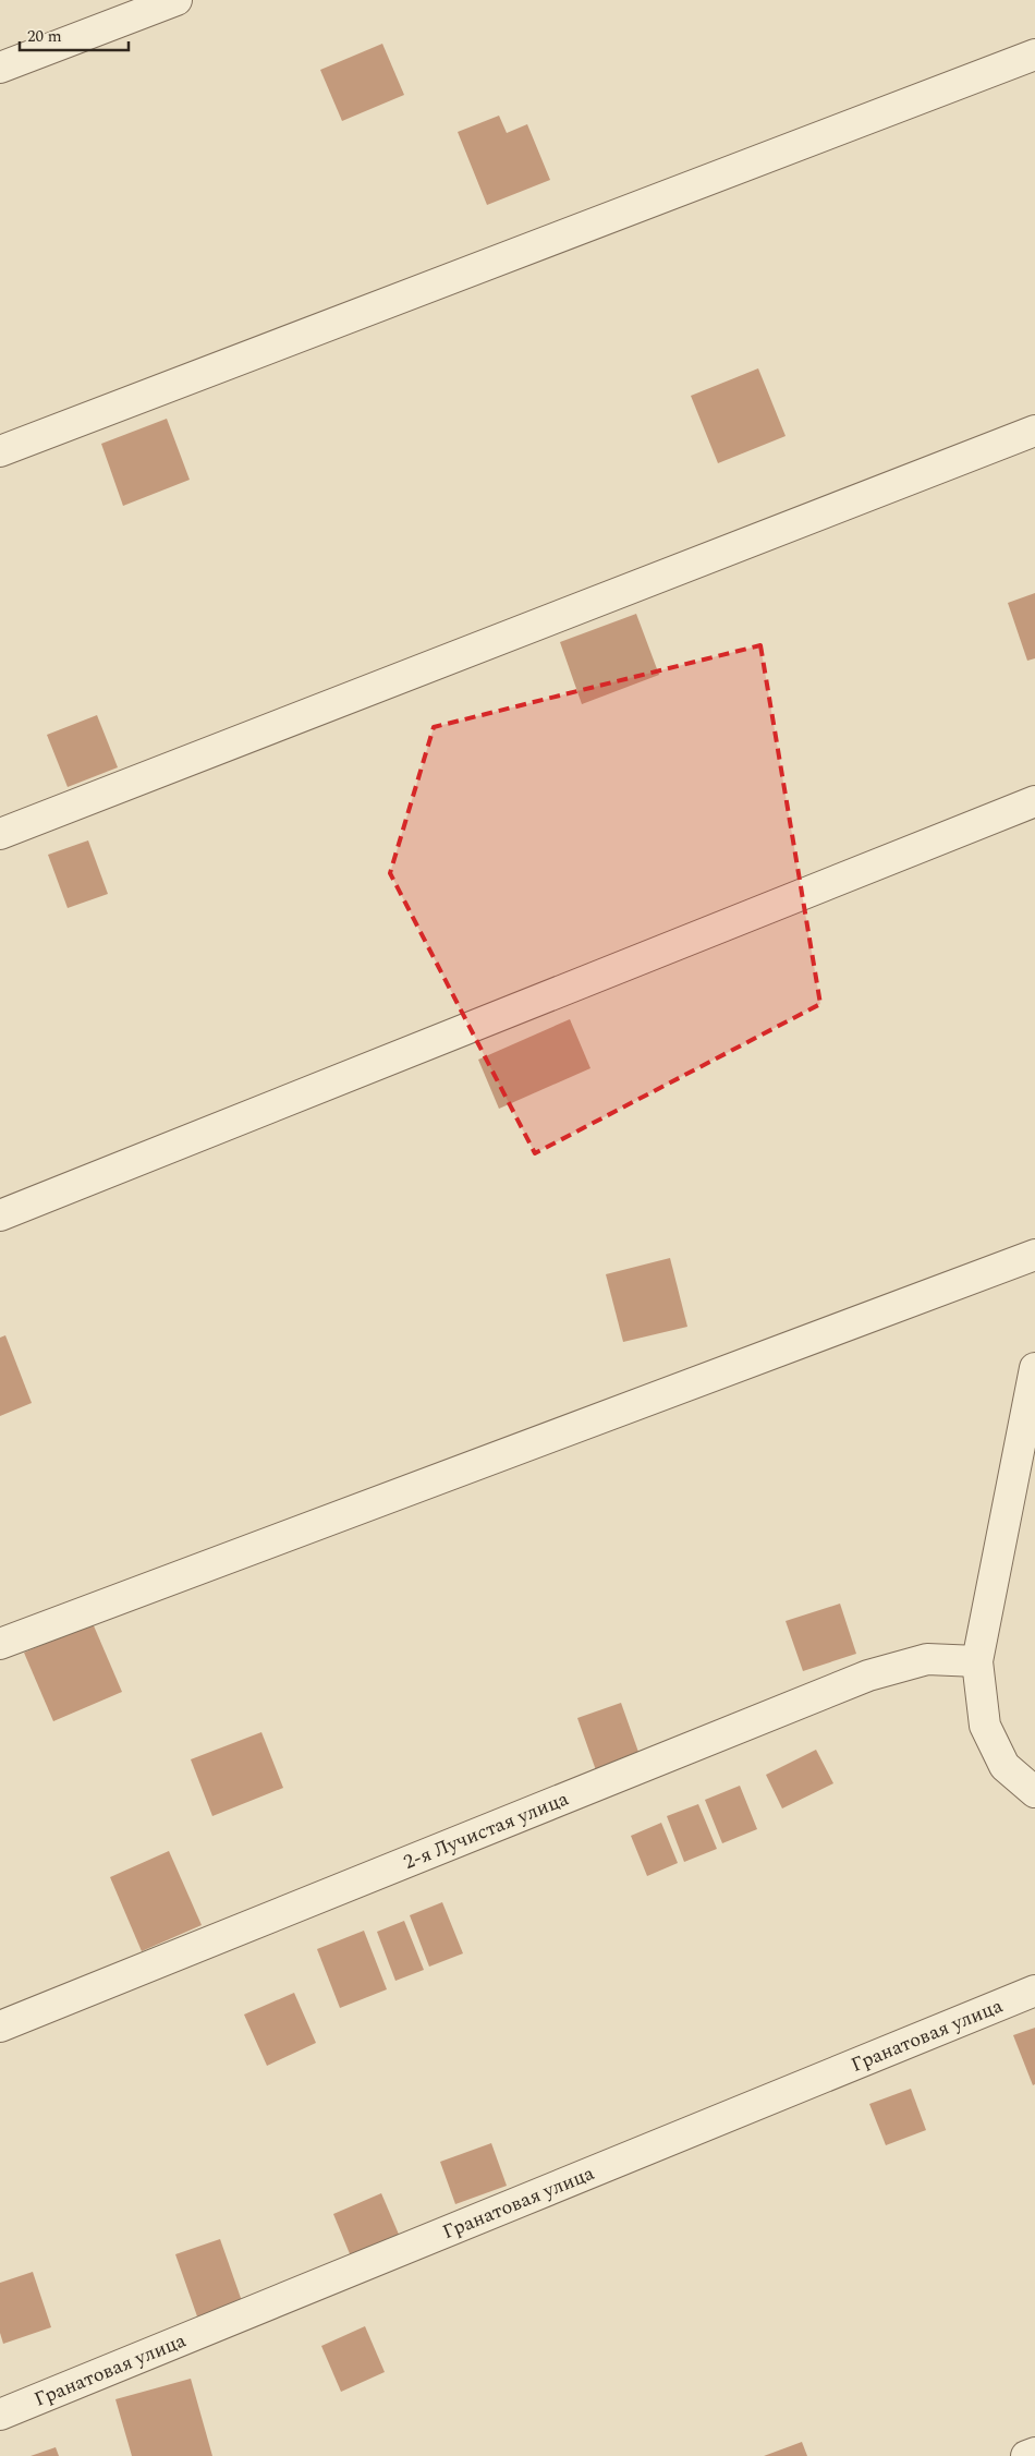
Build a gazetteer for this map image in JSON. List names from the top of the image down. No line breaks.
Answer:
{"streets":{"street":["2-я Лучистая улица","Гранатовая улица"]},"scale_bar":"20 m"}
